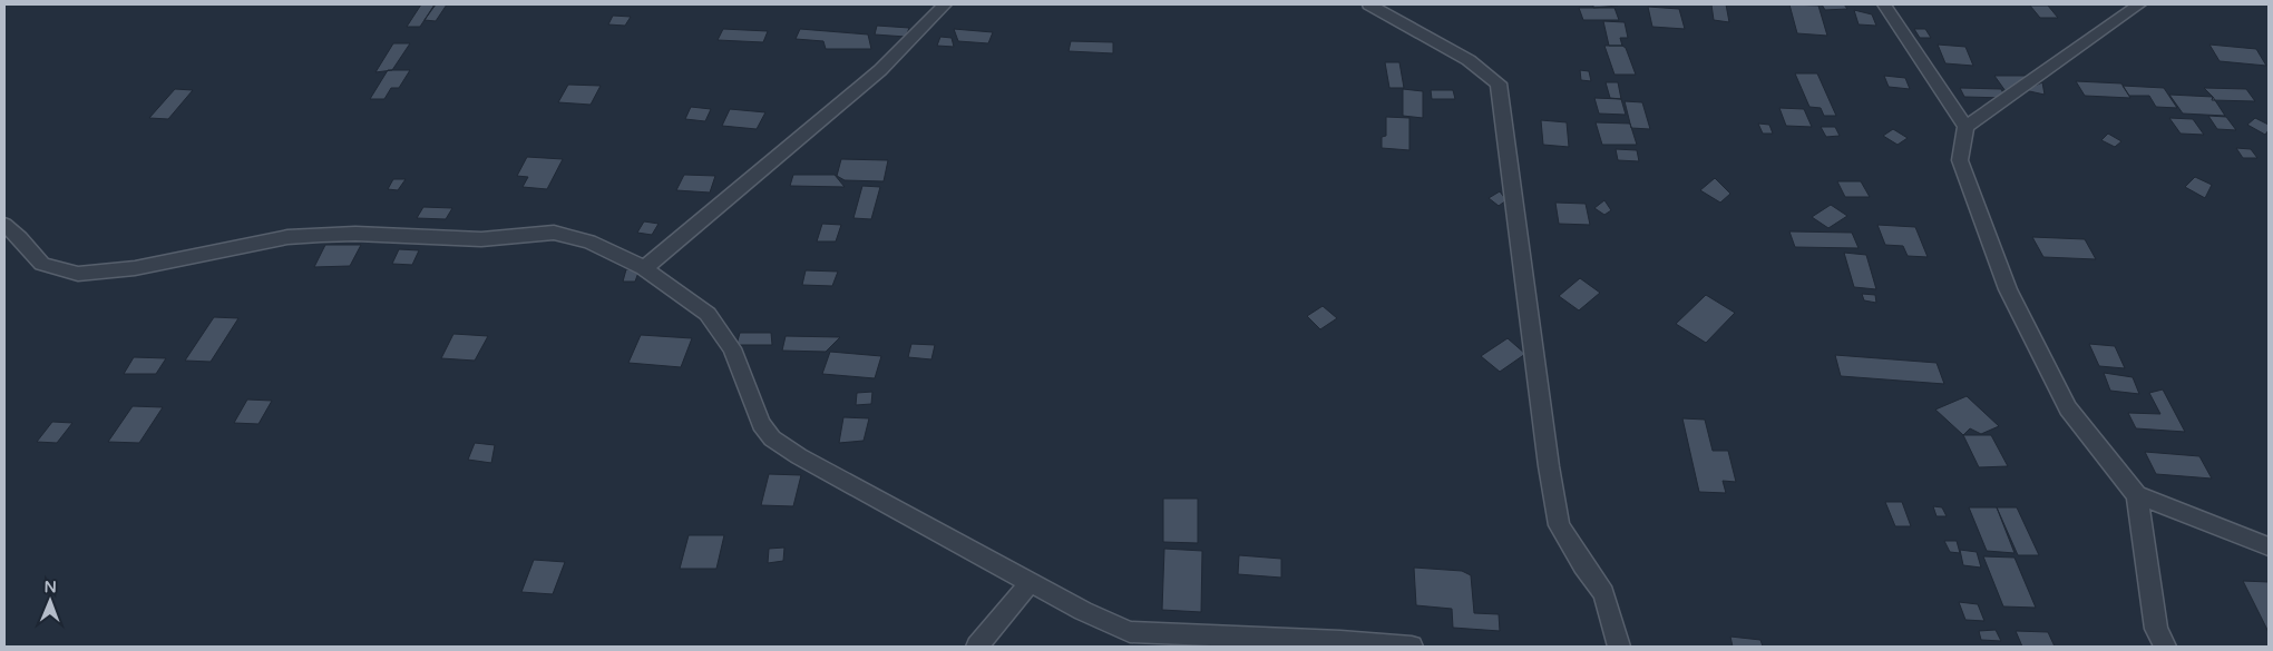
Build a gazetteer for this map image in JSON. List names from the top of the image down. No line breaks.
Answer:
{"north":"top"}
